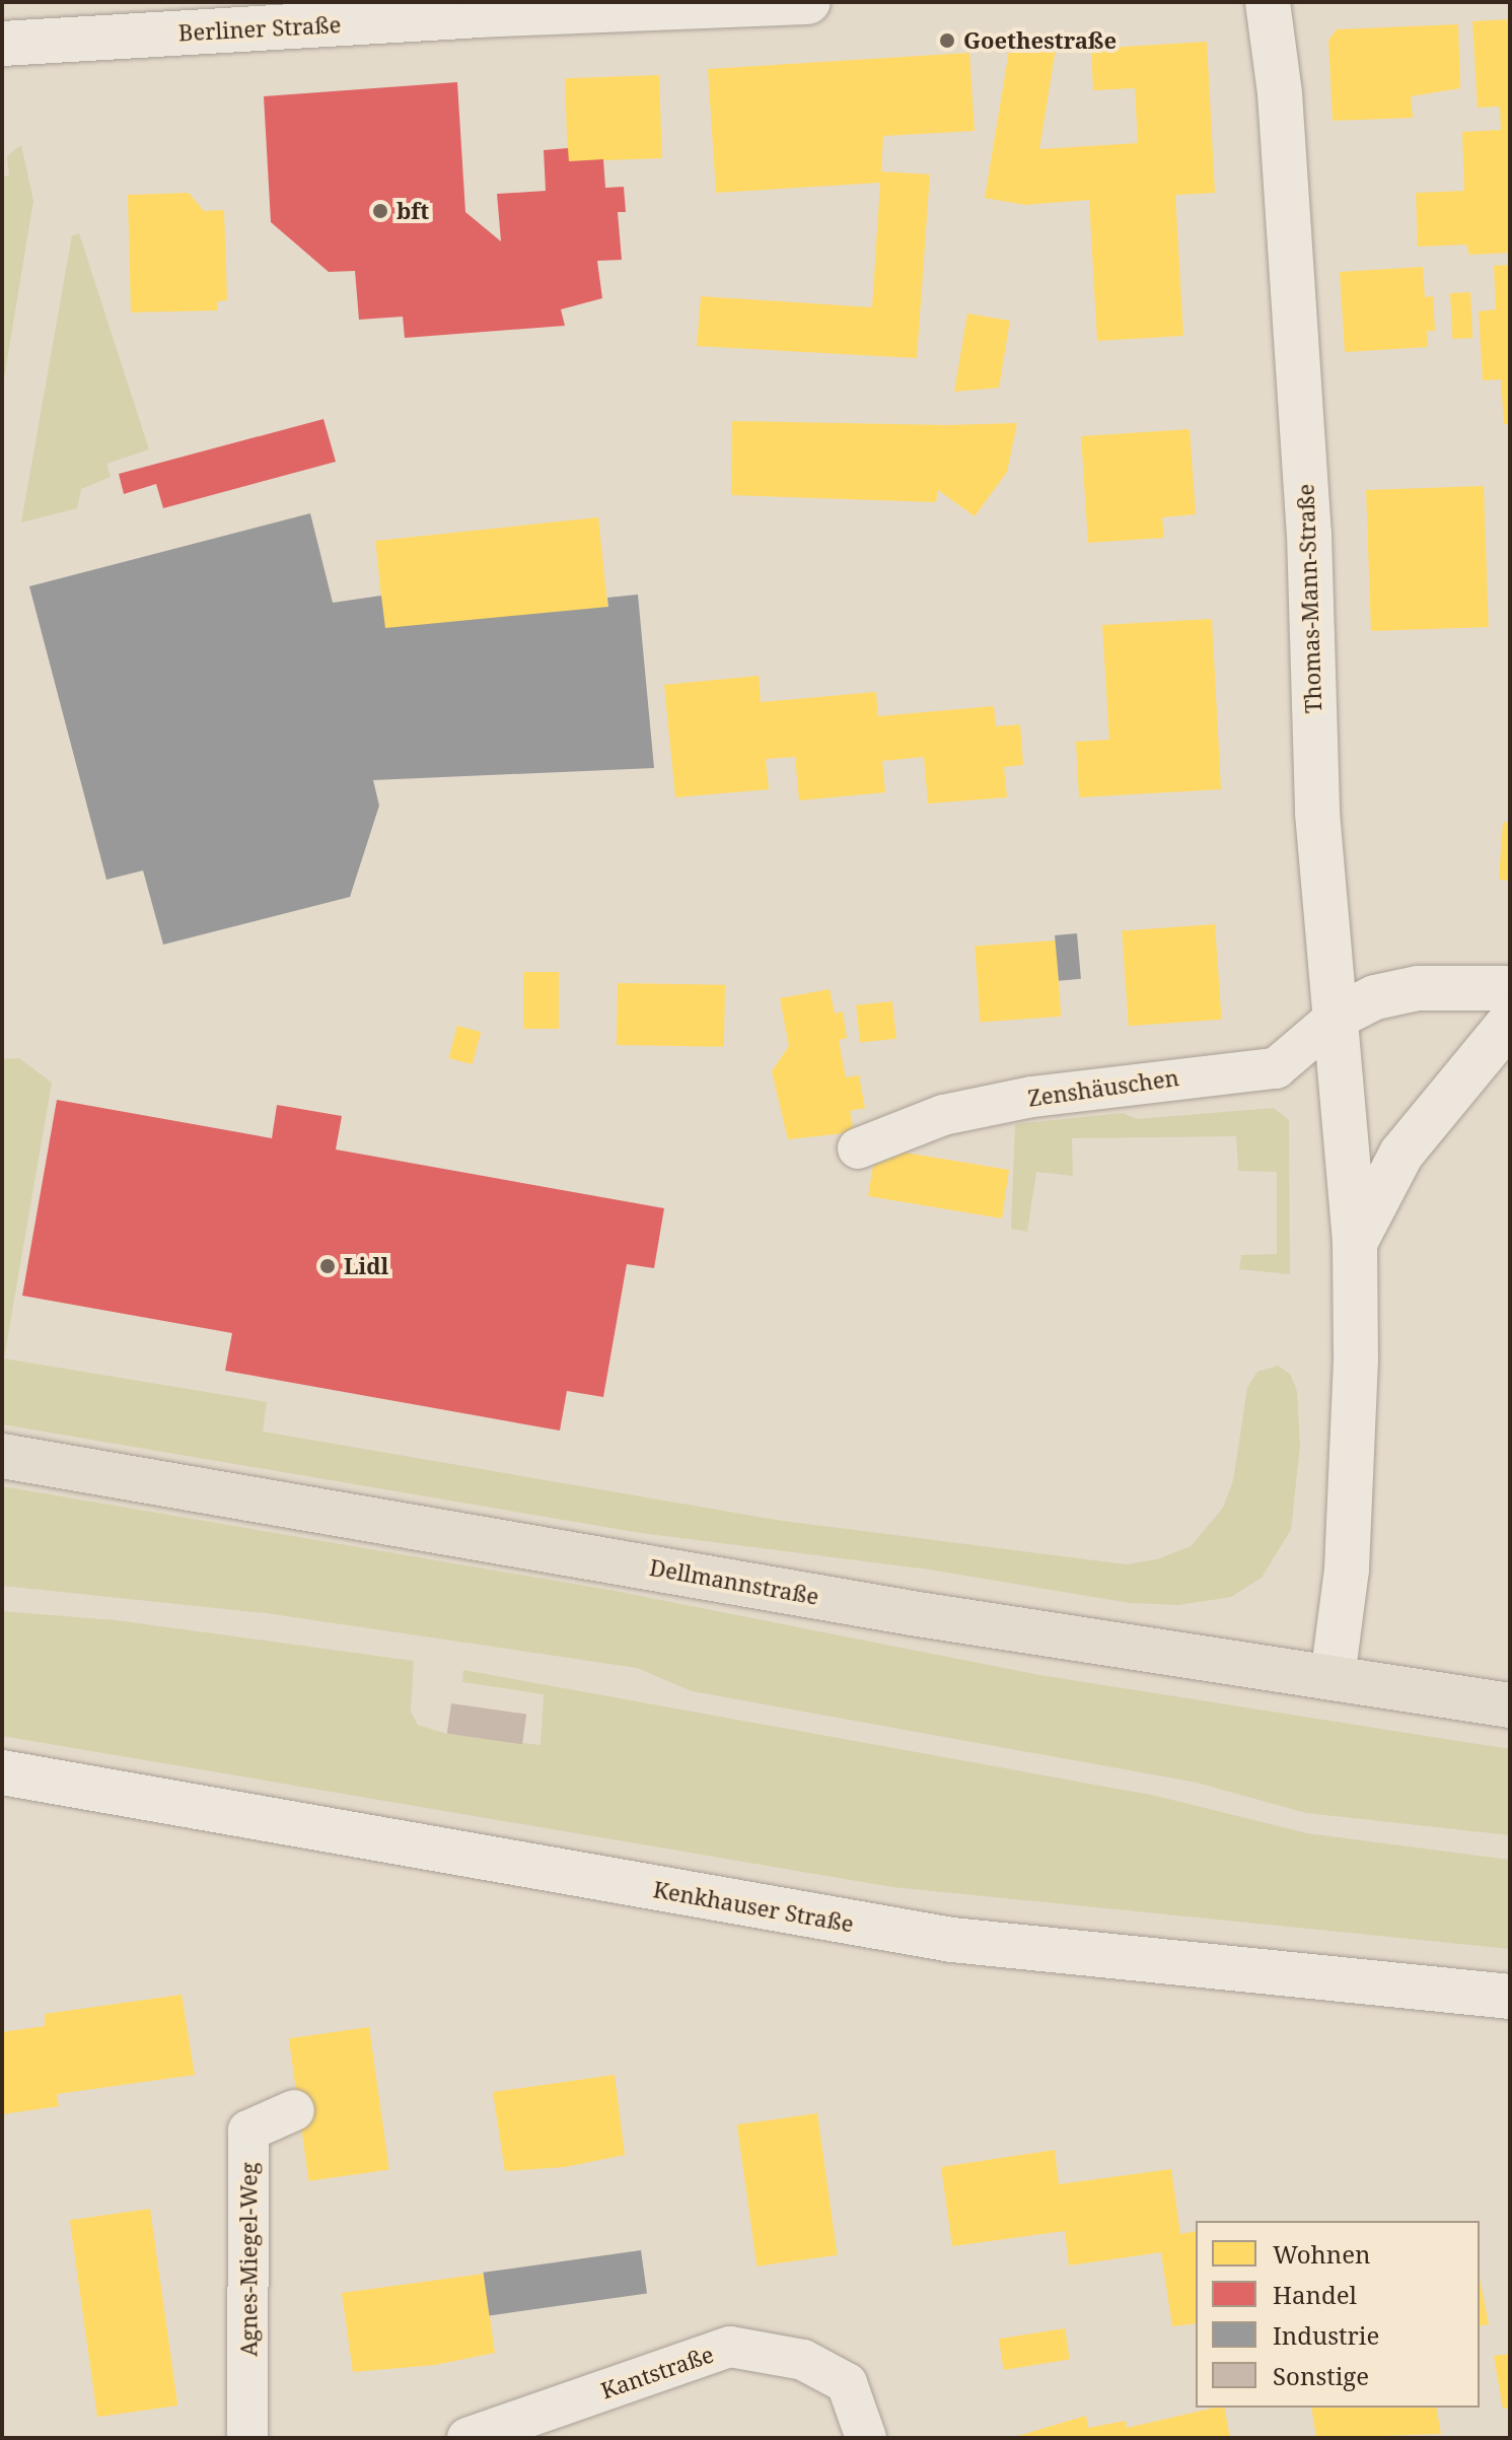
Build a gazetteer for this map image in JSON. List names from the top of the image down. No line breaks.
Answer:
{"streets":{"main road":["Berliner Straße","Thomas-Mann-Straße","Dellmannstraße","Kenkhauser Straße"],"street":["Zenshäuschen","Agnes-Miegel-Weg","Kantstraße"]},"crossings":[["Thomas-Mann-Straße","Zenshäuschen"],["Thomas-Mann-Straße","Dellmannstraße"]],"places":["Goethestraße","bft","Lidl"],"legend":["Wohnen","Handel","Industrie","Sonstige"]}
